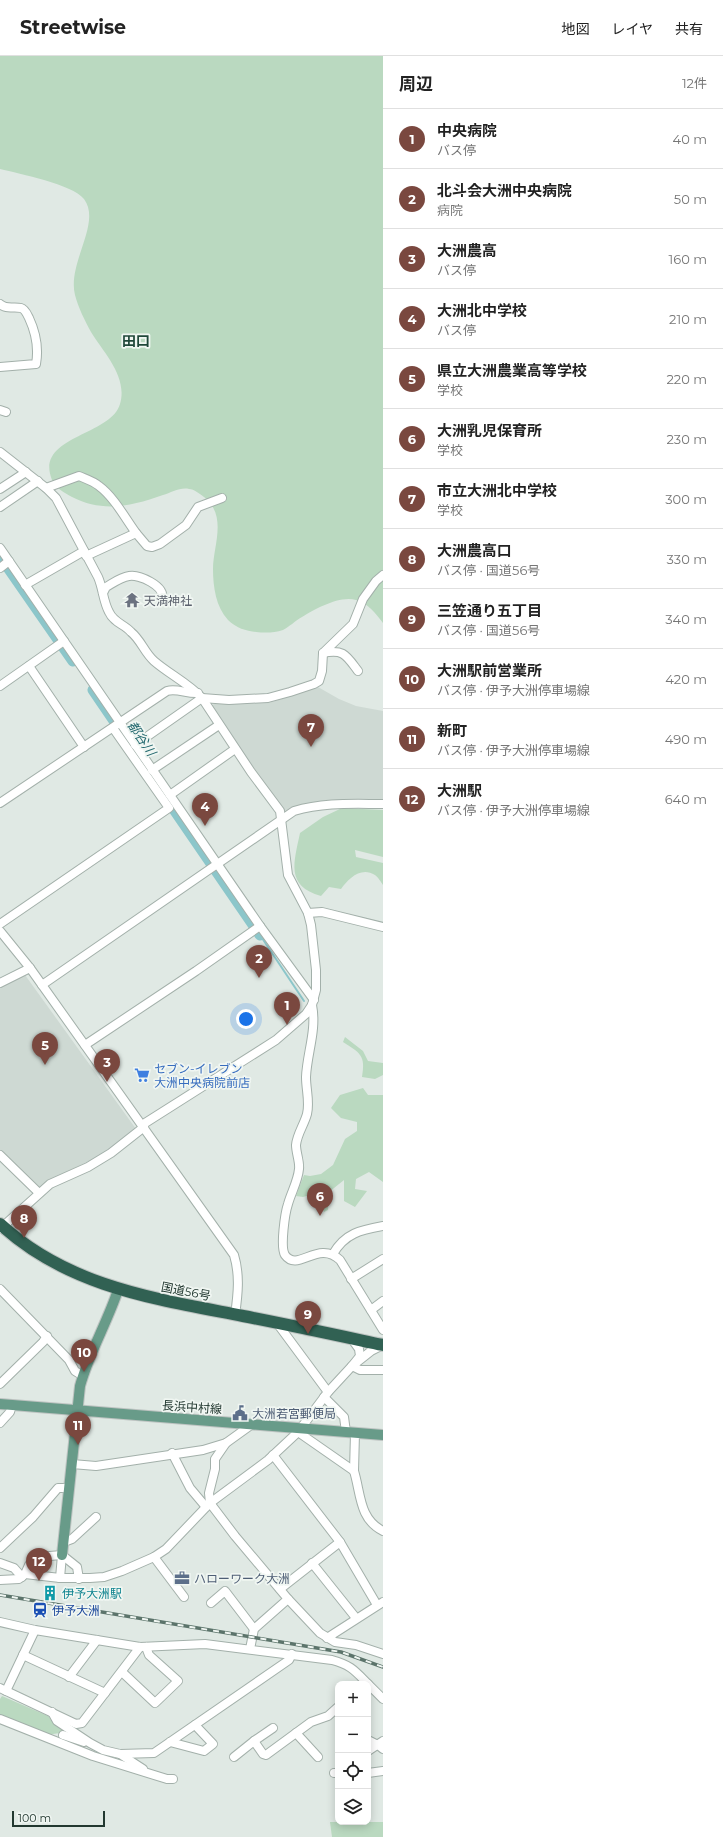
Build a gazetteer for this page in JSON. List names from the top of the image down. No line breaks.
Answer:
{"streets":{"highway":["国道56号"],"main road":["長浜中村線"]},"districts":["田口"],"water":["都谷川"],"places":{"temple":["天満神社"],"supermarket":["セブン-イレブン 大洲中央病院前店"],"public building":["大洲若宮郵便局"],"office":["ハローワーク大洲"],"building":["伊予大洲駅"],"station":["伊予大洲"]},"scale_bar":"100 m","page":{"header":"Streetwise","nav":["地図","レイヤ","共有"],"heading":["周辺","12件"],"list":[{"mark":"1","name":"中央病院","note":"バス停","value":"40 m"},{"mark":"2","name":"北斗会大洲中央病院","note":"病院","value":"50 m"},{"mark":"3","name":"大洲農高","note":"バス停","value":"160 m"},{"mark":"4","name":"大洲北中学校","note":"バス停","value":"210 m"},{"mark":"5","name":"県立大洲農業高等学校","note":"学校","value":"220 m"},{"mark":"6","name":"大洲乳児保育所","note":"学校","value":"230 m"},{"mark":"7","name":"市立大洲北中学校","note":"学校","value":"300 m"},{"mark":"8","name":"大洲農高口","note":"バス停 · 国道56号","value":"330 m"},{"mark":"9","name":"三笠通り五丁目","note":"バス停 · 国道56号","value":"340 m"},{"mark":"10","name":"大洲駅前営業所","note":"バス停 · 伊予大洲停車場線","value":"420 m"},{"mark":"11","name":"新町","note":"バス停 · 伊予大洲停車場線","value":"490 m"},{"mark":"12","name":"大洲駅","note":"バス停 · 伊予大洲停車場線","value":"640 m"}],"pins":["7","4","2","1","5","3","6","8","9","10","11","12"],"map_buttons":["+","−"],"scale":"100 m"}}
